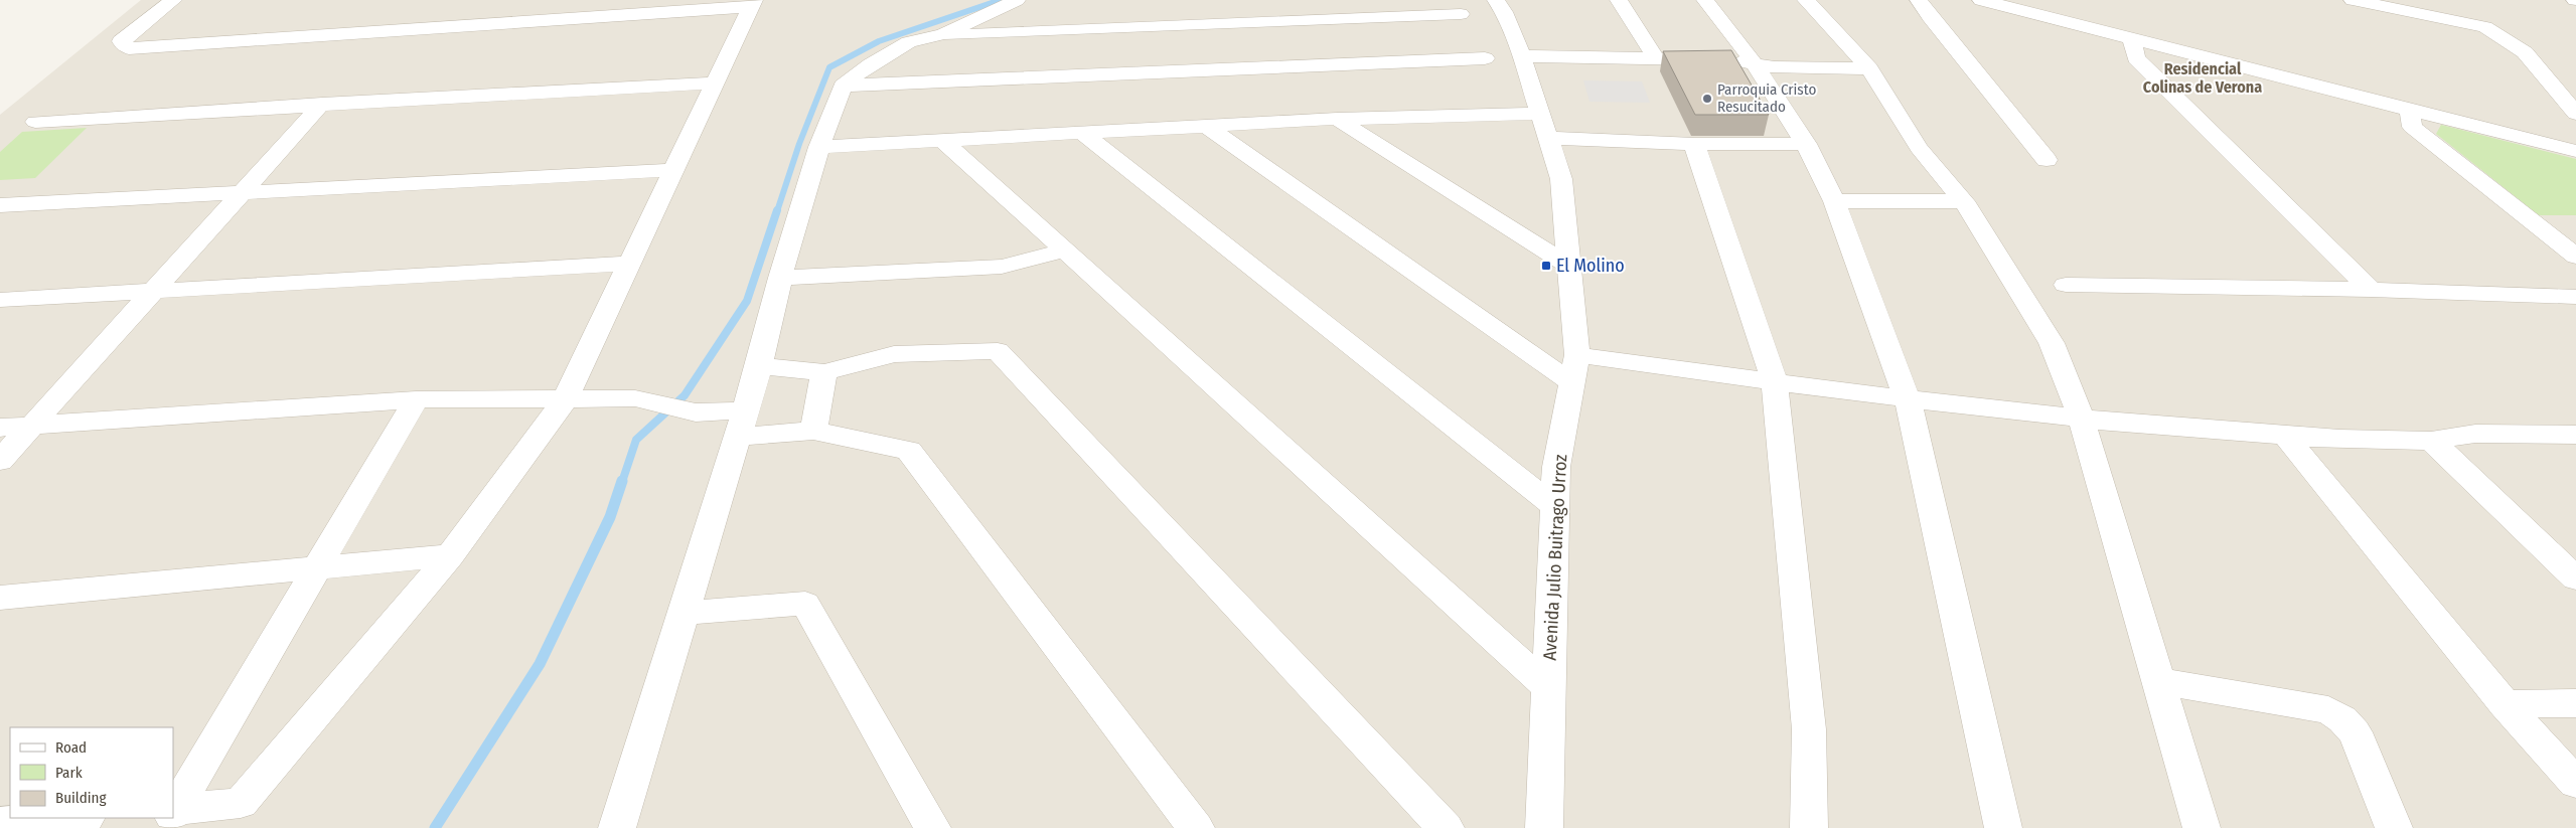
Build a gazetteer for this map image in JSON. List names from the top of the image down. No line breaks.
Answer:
{"streets":{"street":["Avenida Julio Buitrago Urroz"]},"districts":["Residencial Colinas de Verona"],"places":{"other":["Parroquia Cristo Resucitado"],"transit":["El Molino"]},"legend":["Road","Park","Building"]}
